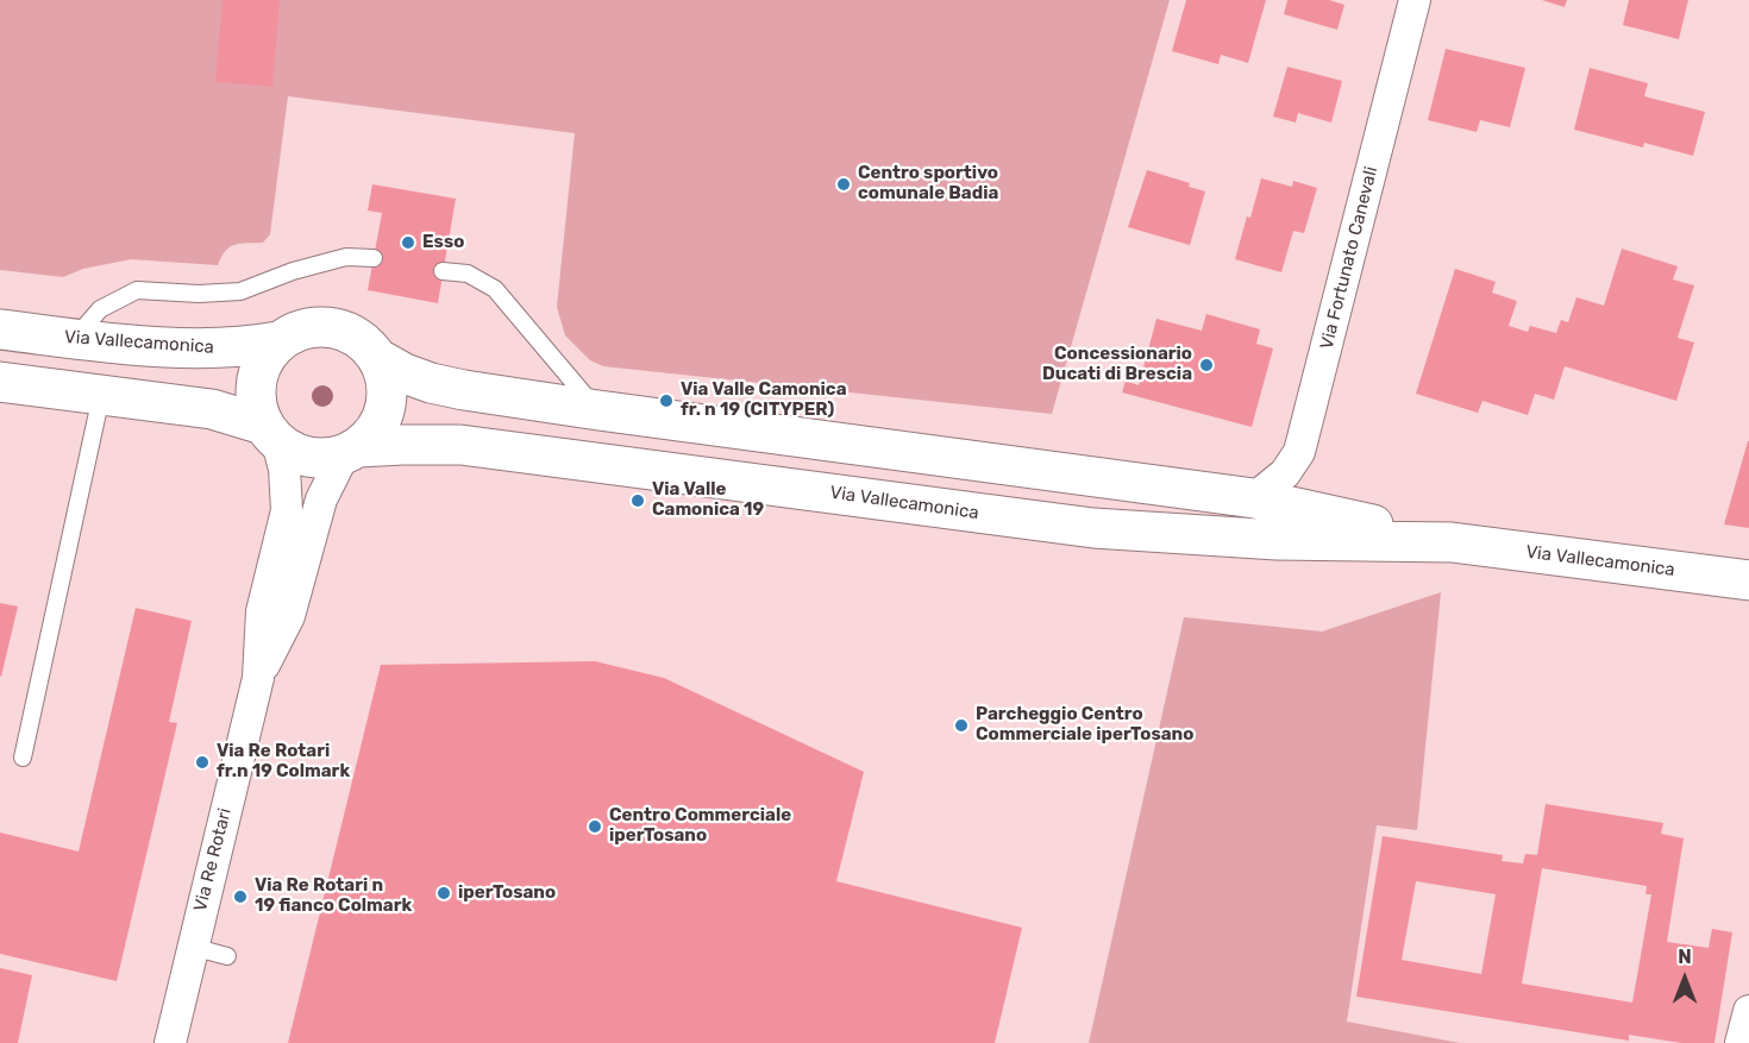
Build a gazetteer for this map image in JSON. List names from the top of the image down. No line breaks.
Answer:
{"streets":{"main road":["Via Vallecamonica"],"street":["Via Fortunato Canevali","Via Re Rotari"]},"crossings":[["Via Fortunato Canevali","Via Vallecamonica"],["Via Vallecamonica","Via Re Rotari"]],"places":["Centro sportivo comunale Badia","Esso","Concessionario Ducati di Brescia","Via Valle Camonica fr. n 19 (CITYPER)","Via Valle Camonica 19","Parcheggio Centro Commerciale iperTosano","Via Re Rotari fr.n 19 Colmark","Centro Commerciale iperTosano","iperTosano","Via Re Rotari n 19 fianco Colmark"],"north":"top"}
